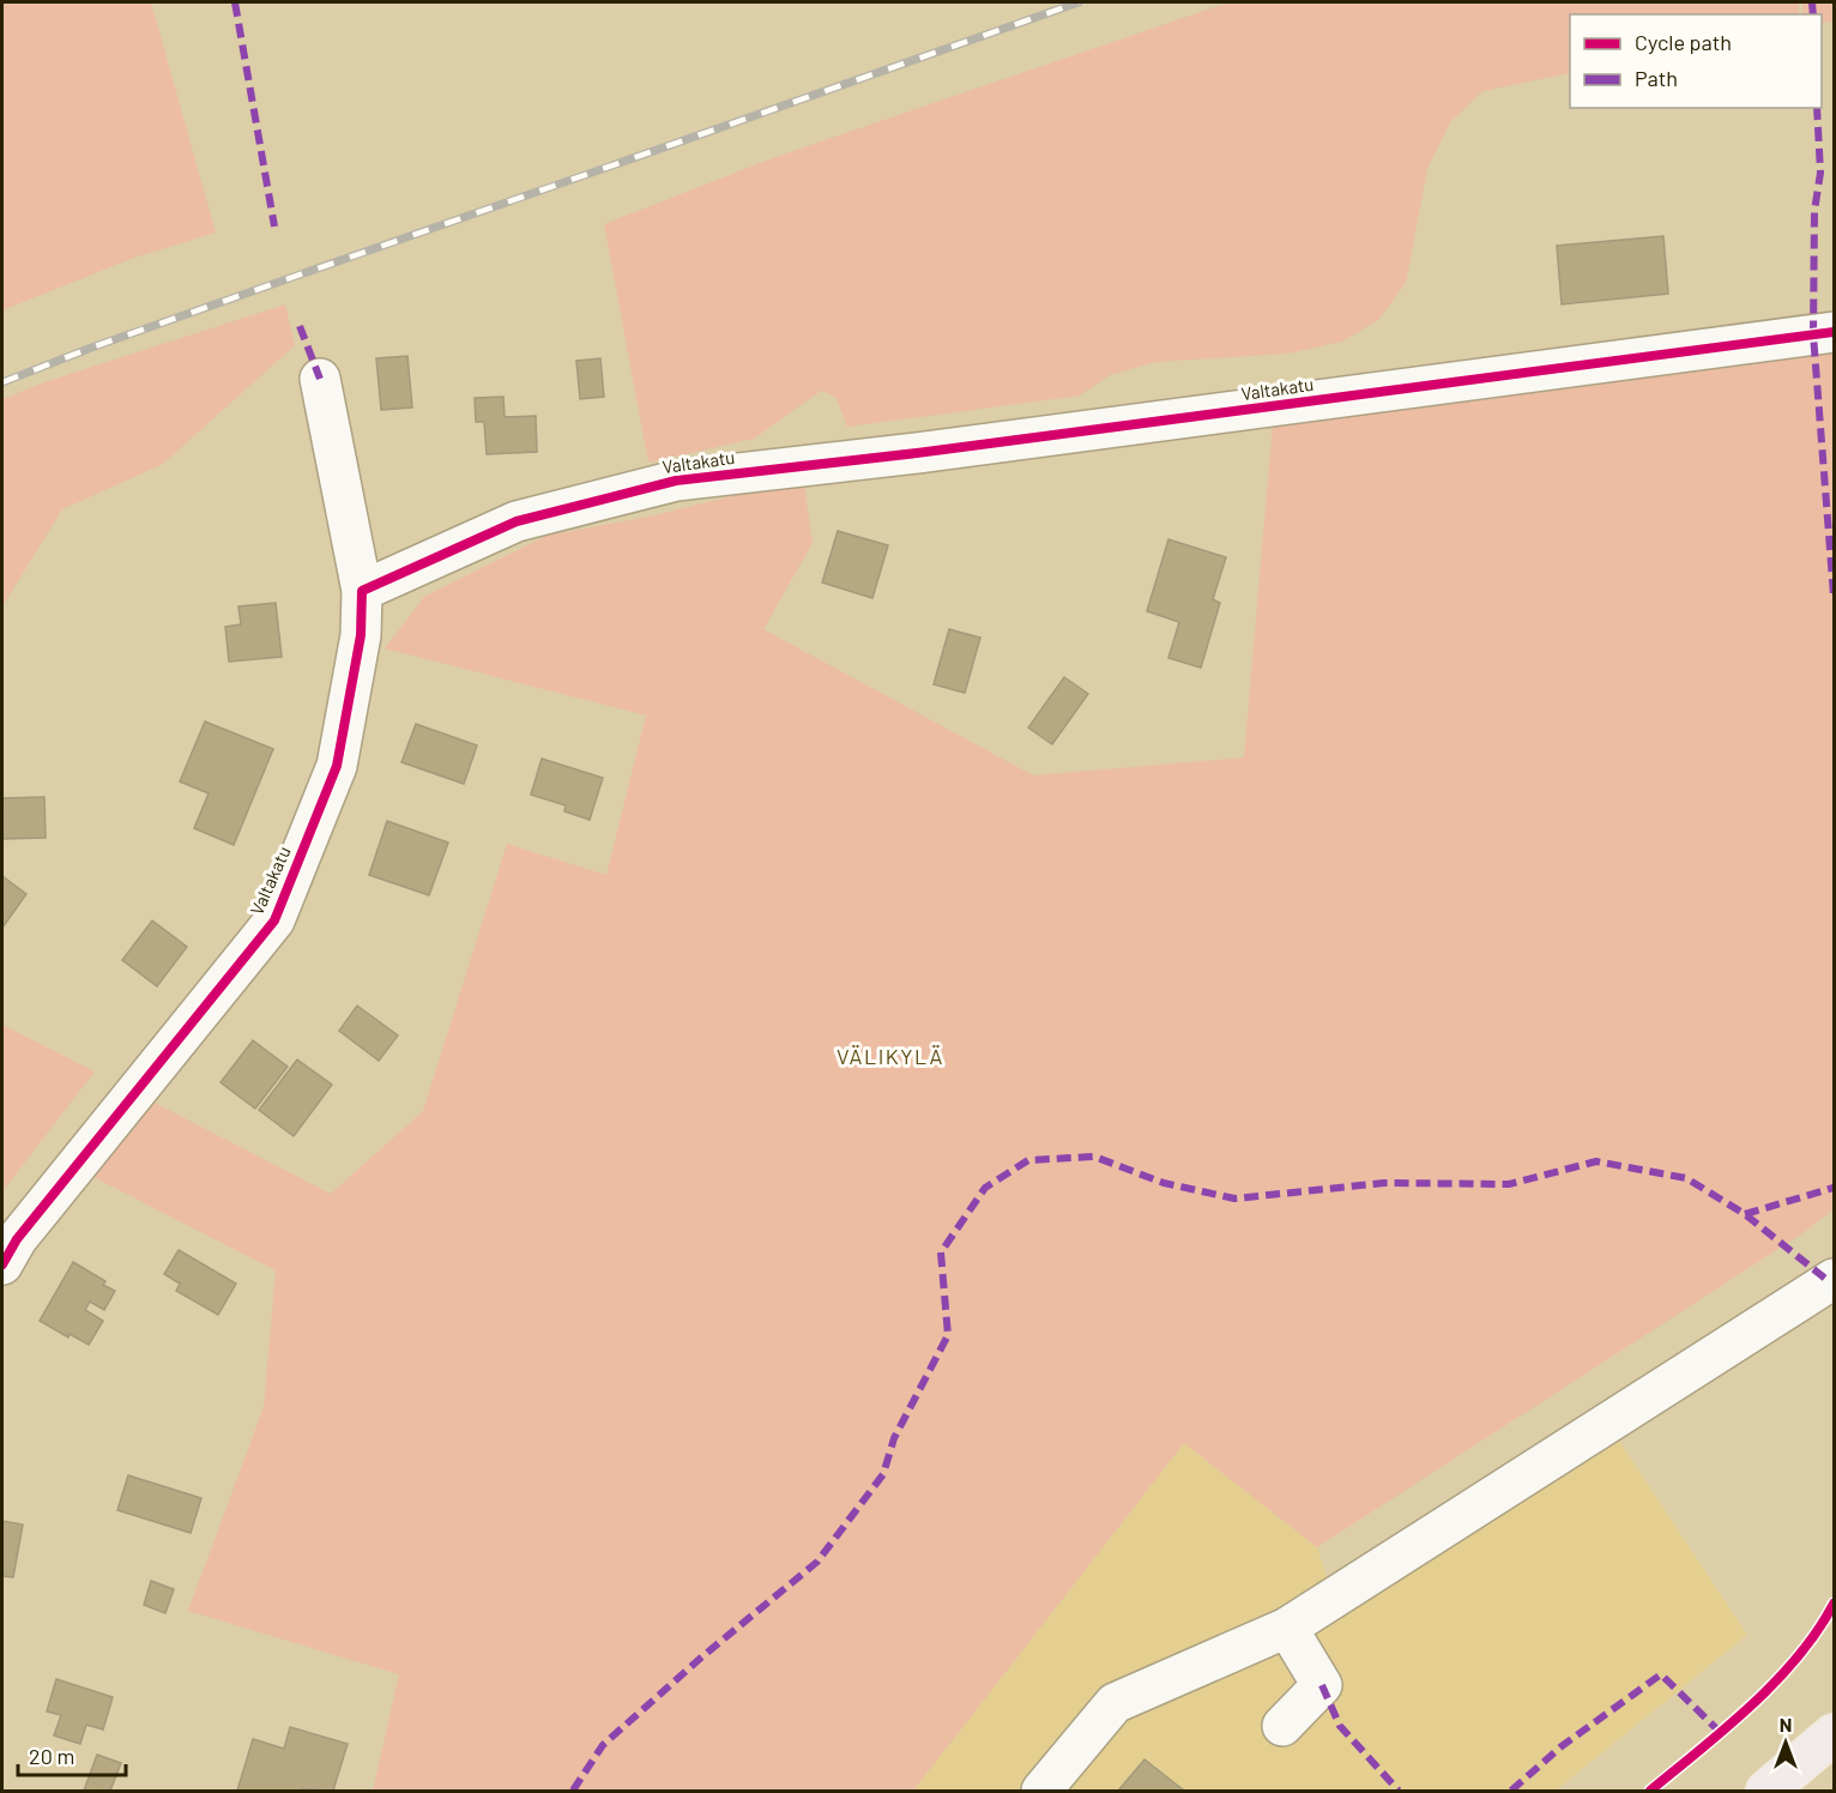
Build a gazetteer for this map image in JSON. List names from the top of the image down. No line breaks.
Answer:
{"streets":{"street":["Valtakatu"]},"districts":["VÄLIKYLÄ"],"legend":["Cycle path","Path"],"scale_bar":"20 m","north":"top"}
